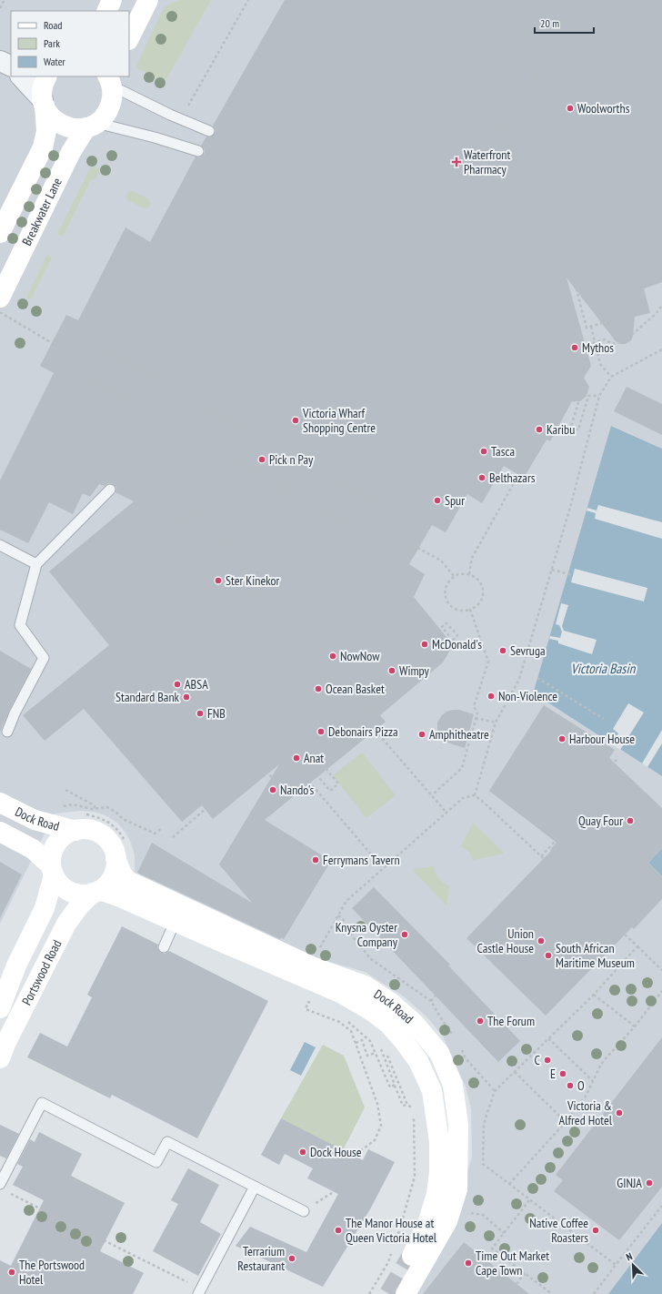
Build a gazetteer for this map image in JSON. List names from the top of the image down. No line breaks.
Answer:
{"streets":{"street":["Breakwater Lane","Dock Road","Portswood Road"]},"crossings":[["Dock Road","Portswood Road"]],"water":["Victoria Basin"],"places":{"other":["Woolworths","Mythos","Victoria Wharf Shopping Centre","Karibu","Tasca","Pick n Pay","Belthazars","Spur","Ster Kinekor","McDonald's","Sevruga","NowNow","Wimpy","ABSA","Ocean Basket","Non-Violence","Standard Bank","FNB","Debonairs Pizza","Amphitheatre","Harbour House","Anat","Nando's","Quay Four","Ferrymans Tavern","Knysna Oyster Company","Union Castle House","South African Maritime Museum","The Forum","C","E","O","Victoria & Alfred Hotel","Dock House","GINJA","The Manor House at Queen Victoria Hotel","Native Coffee Roasters","Terrarium Restaurant","Time Out Market Cape Town","The Portswood Hotel"],"health":["Waterfront Pharmacy"]},"legend":["Road","Park","Water"],"scale_bar":"20 m","north":"top left"}
